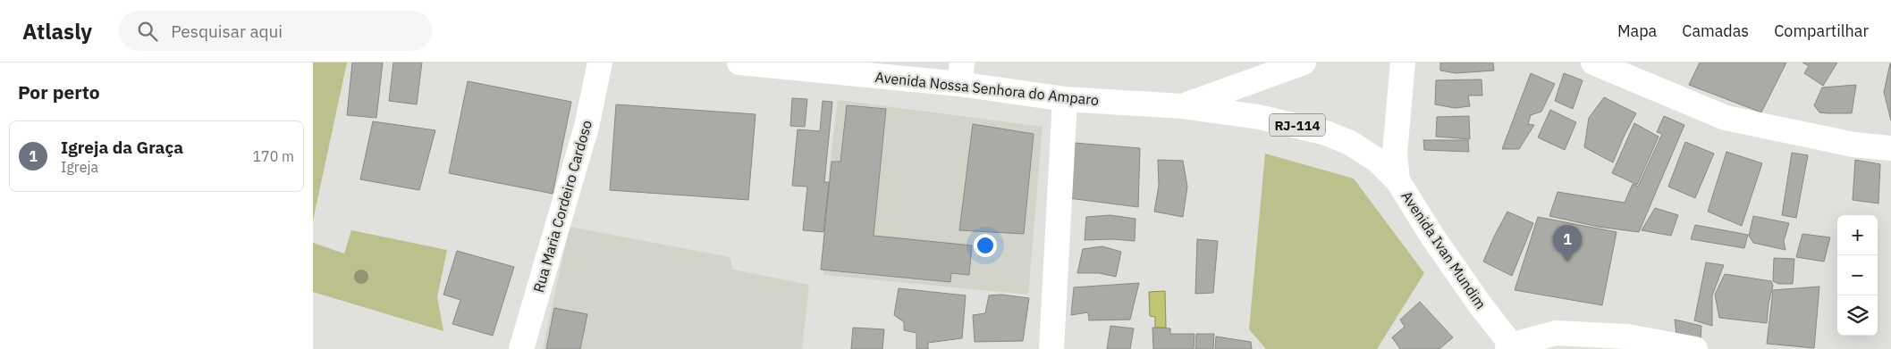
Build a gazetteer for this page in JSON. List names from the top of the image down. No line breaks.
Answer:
{"streets":{"main road":["Avenida Nossa Senhora do Amparo","RJ-114","Rua Maria Cordeiro Cardoso","Avenida Ivan Mundim"]},"crossings":[["Avenida Nossa Senhora do Amparo","Avenida Ivan Mundim"]],"page":{"header":"Atlasly","search":"Pesquisar aqui","nav":["Mapa","Camadas","Compartilhar"],"heading":"Por perto","list":[{"mark":"1","name":"Igreja da Graça","note":"Igreja","value":"170 m"}],"map_buttons":["+","−"],"pins":"1"}}
